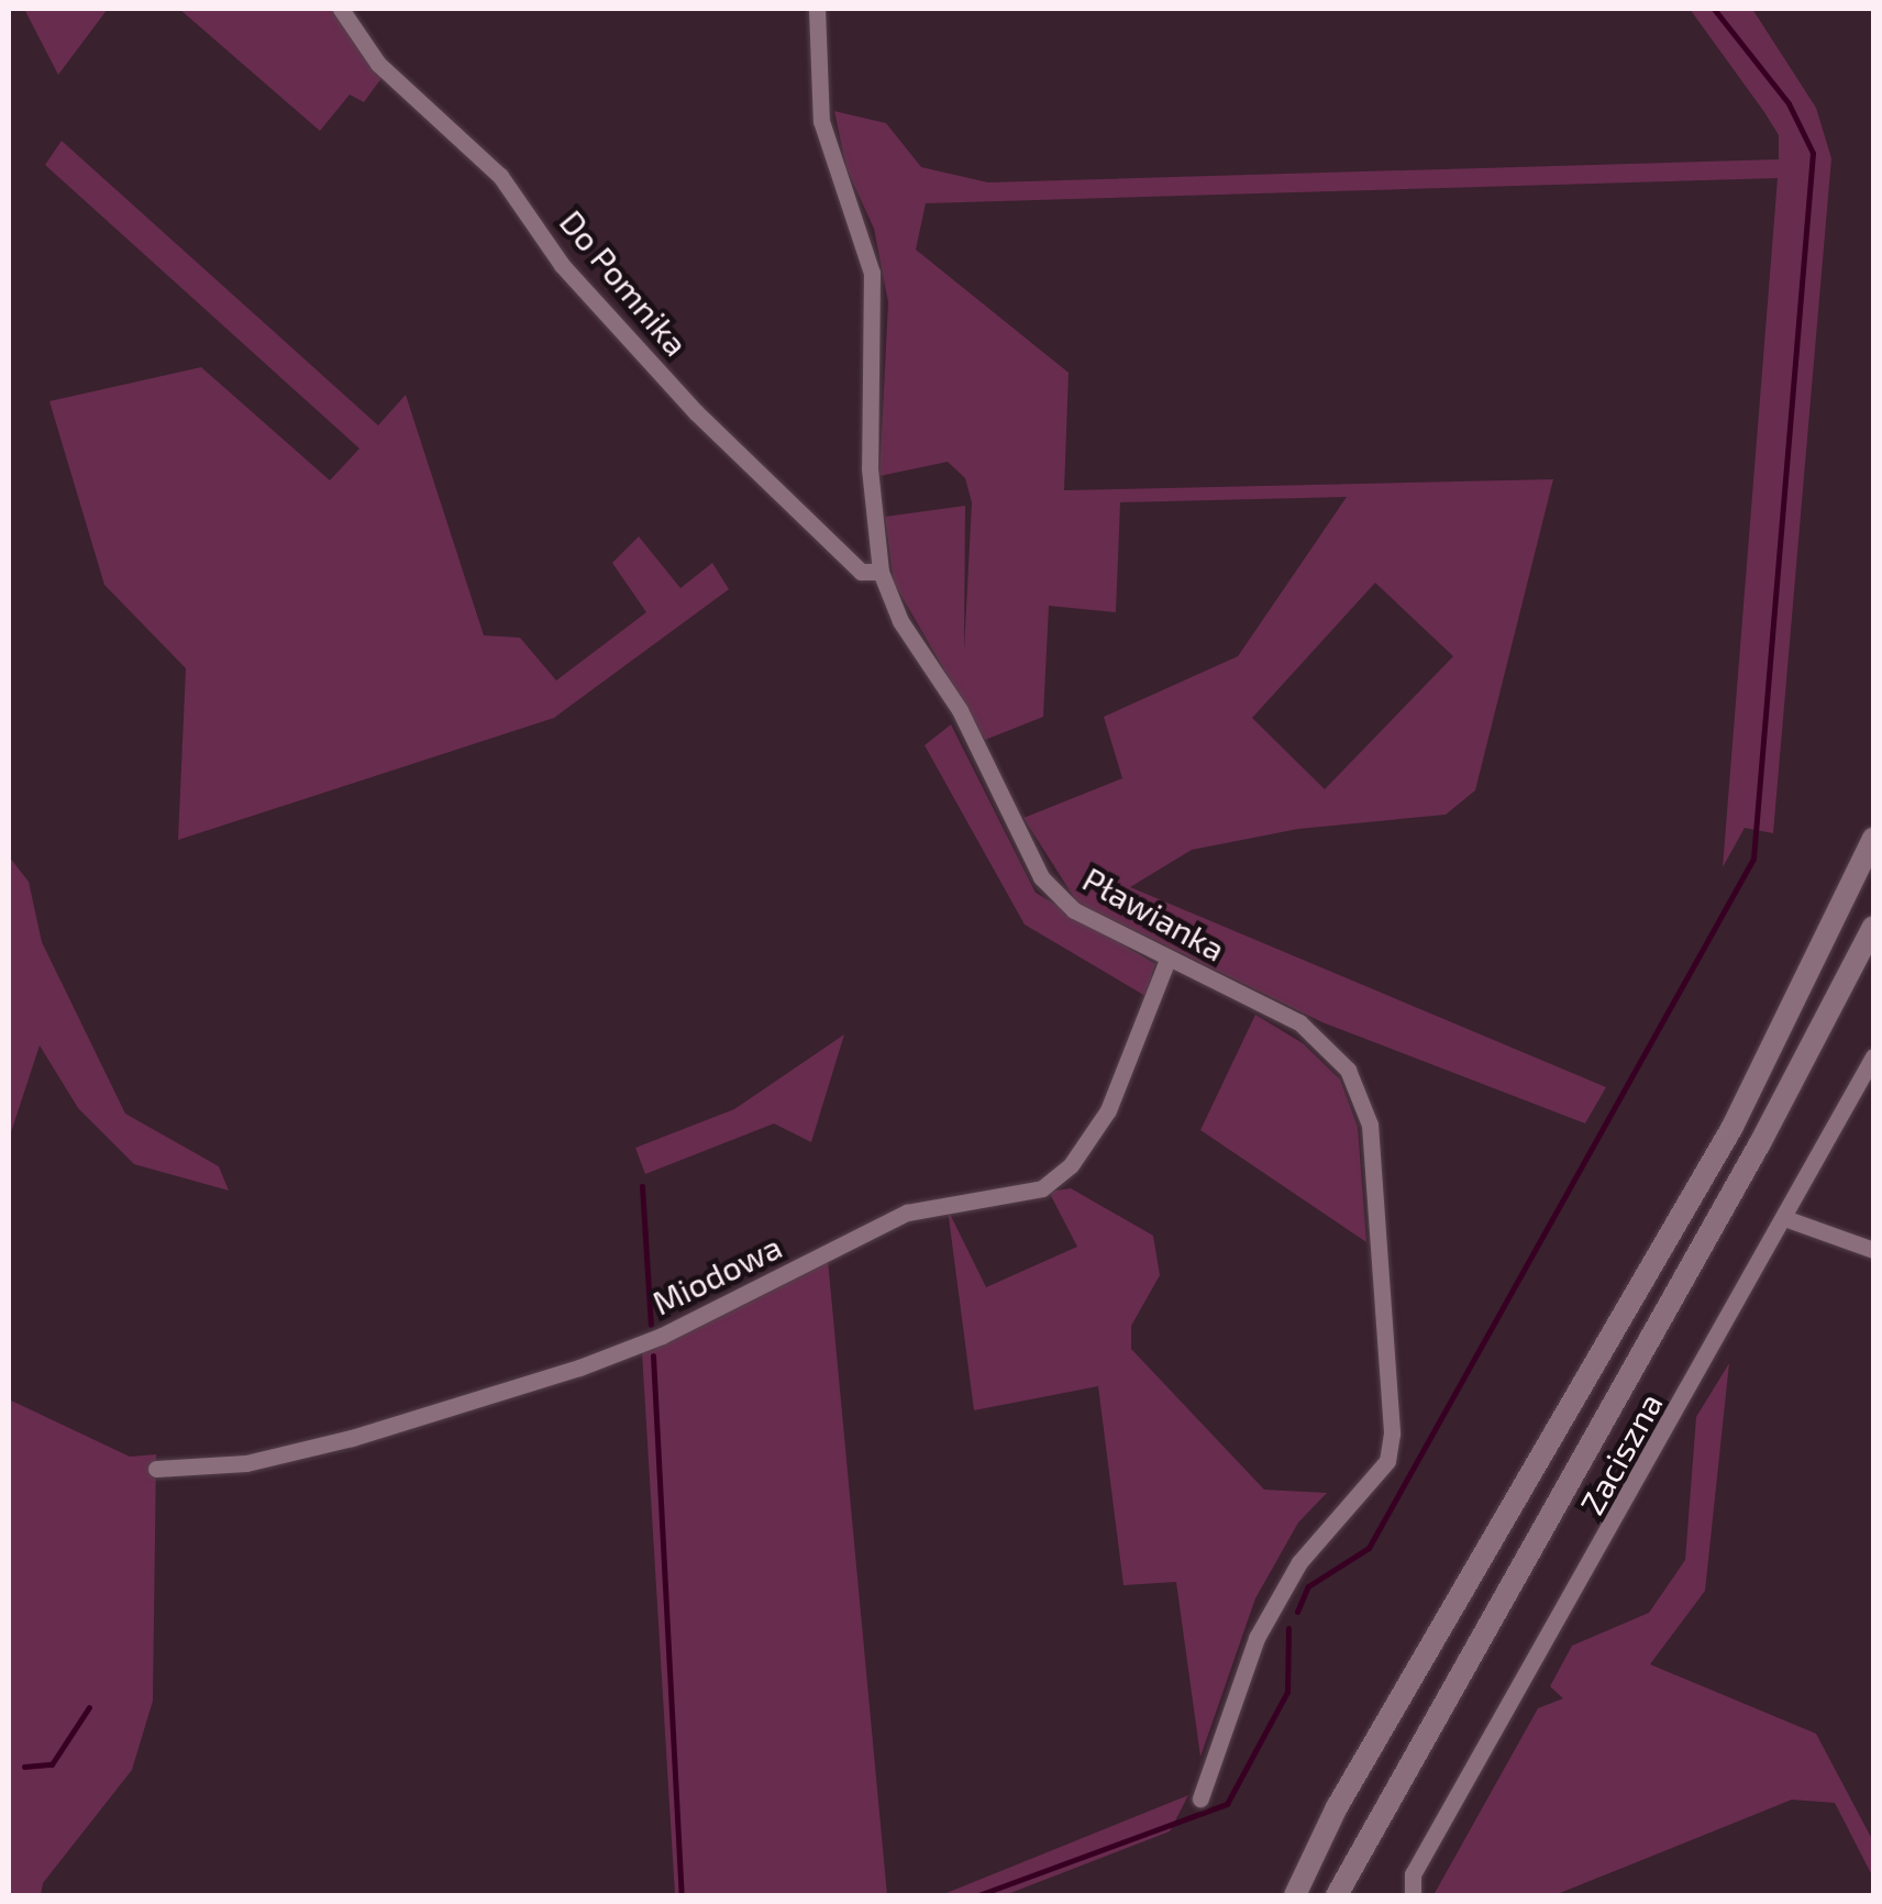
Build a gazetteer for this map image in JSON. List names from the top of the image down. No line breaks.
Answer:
{"streets":{"street":["Do Pomnika","Pławianka","Miodowa","Zaciszna"]},"crossings":[["Do Pomnika","Pławianka"],["Pławianka","Miodowa"]]}
